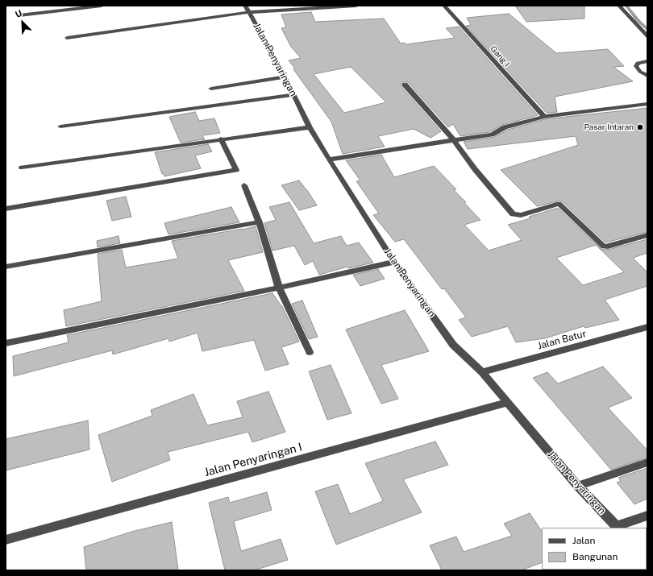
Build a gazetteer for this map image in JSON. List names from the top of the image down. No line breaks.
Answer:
{"streets":{"street":["Gang I","Jalan Penyaringan","Jalan Batur","Jalan Penyaringan I"]},"crossings":[["Jalan Penyaringan","Jalan Batur"],["Jalan Penyaringan","Jalan Penyaringan I"]],"places":["Pasar Intaran"],"legend":["Jalan","Bangunan"],"north":"top left"}
